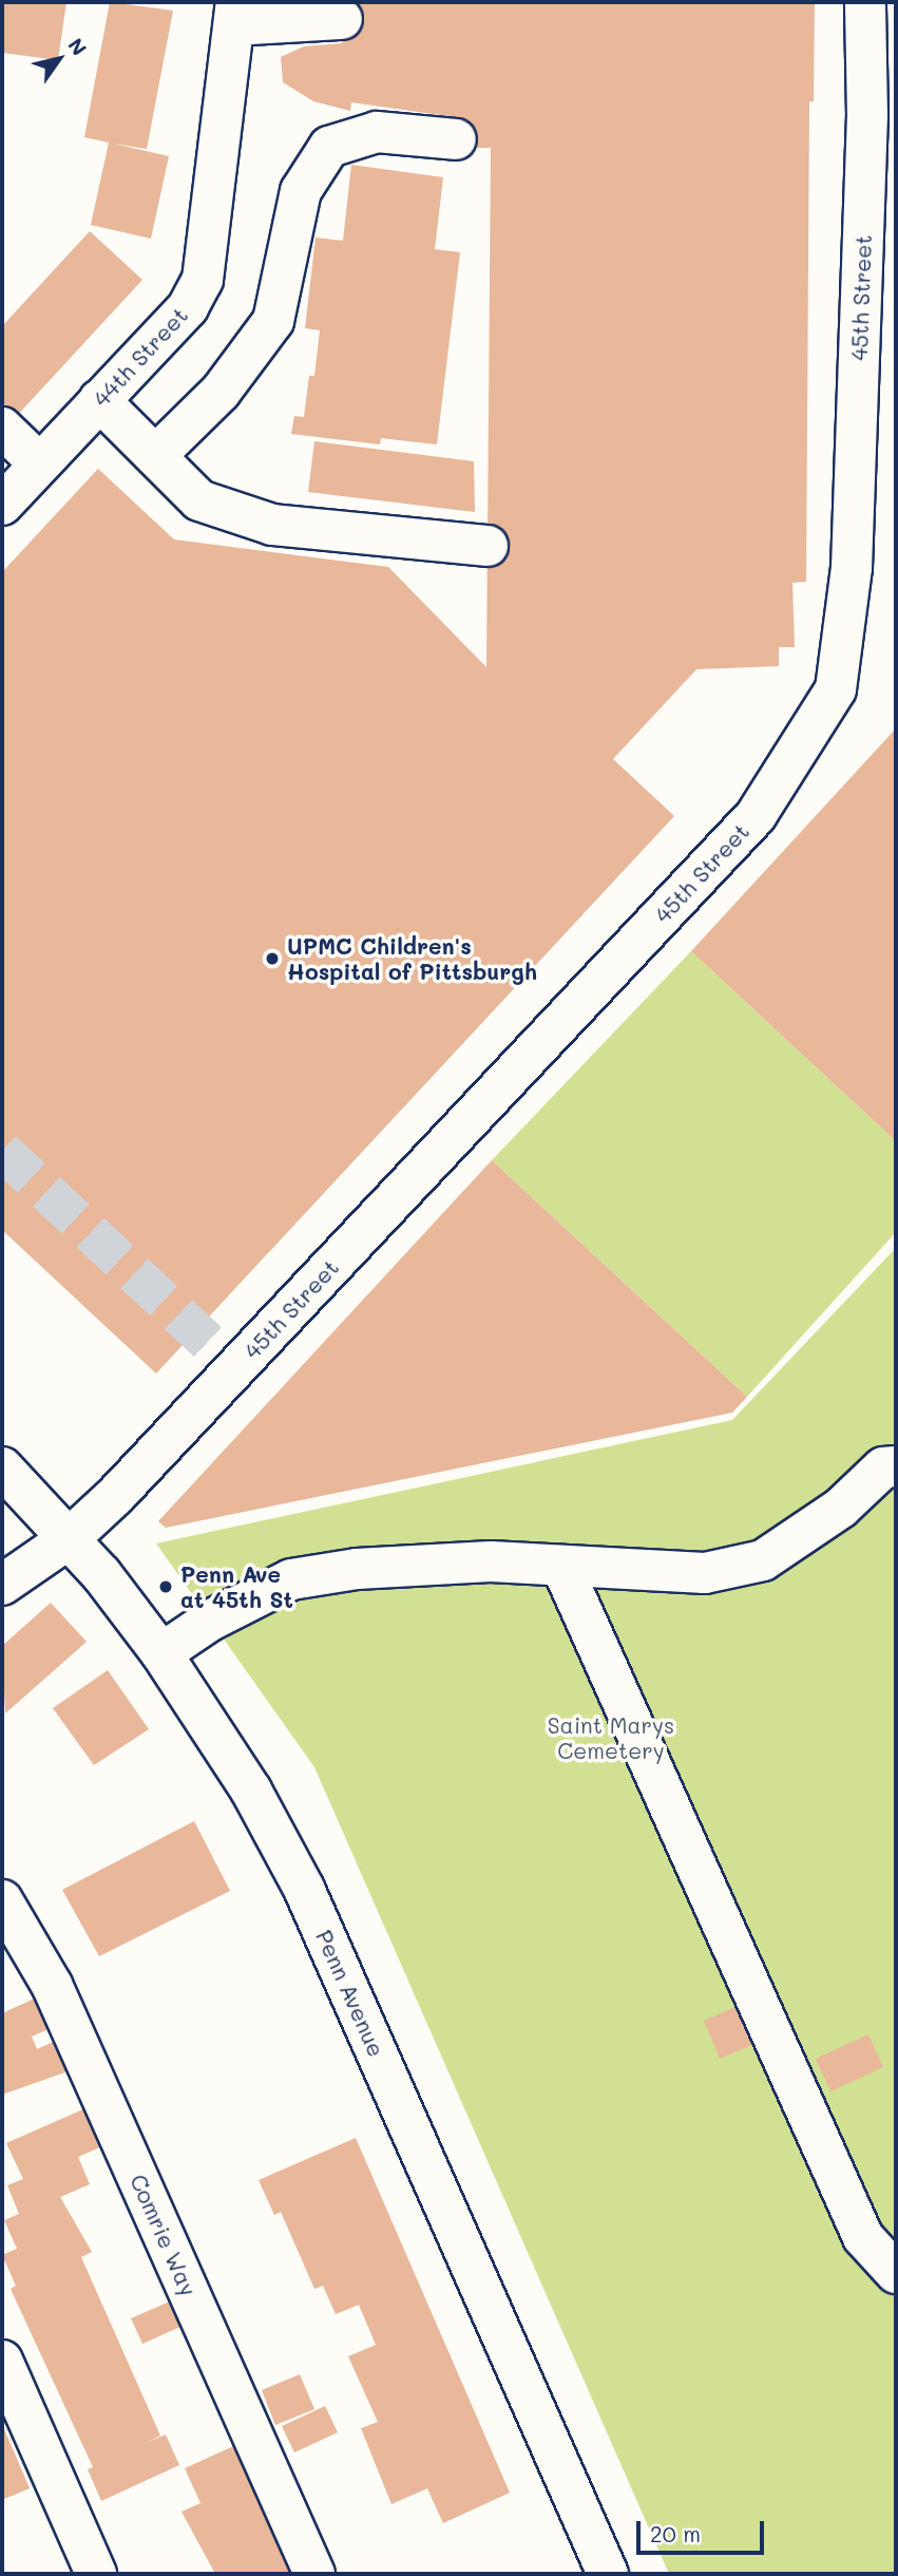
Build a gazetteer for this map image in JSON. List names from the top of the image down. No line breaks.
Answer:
{"streets":{"street":["45th Street","44th Street","Penn Avenue","Comrie Way"]},"crossings":[["45th Street","Penn Avenue"]],"parks":["Saint Marys Cemetery"],"places":["UPMC Children's Hospital of Pittsburgh","Penn Ave at 45th St"],"scale_bar":"20 m","north":"top right"}
